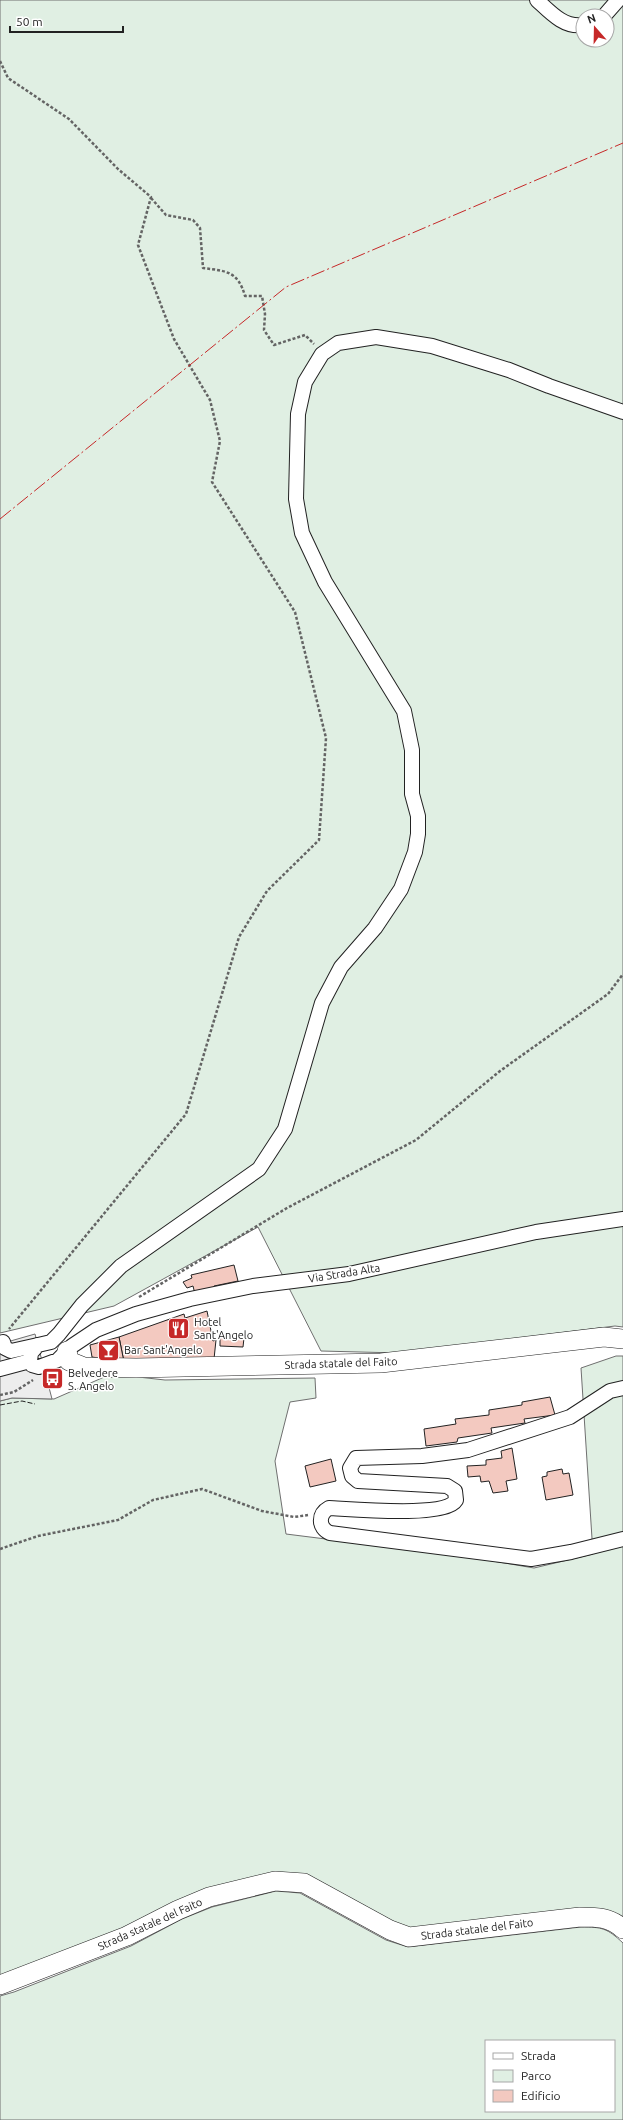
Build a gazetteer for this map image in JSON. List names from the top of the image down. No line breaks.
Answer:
{"streets":{"street":["Via Strada Alta","Strada statale del Faito"]},"crossings":[["Via Strada Alta","Strada statale del Faito"]],"places":{"restaurant":["Hotel Sant'Angelo"],"bar":["Bar Sant'Angelo"],"bus stop":["Belvedere S. Angelo"]},"legend":["Strada","Parco","Edificio"],"scale_bar":"50 m","north":"top"}
